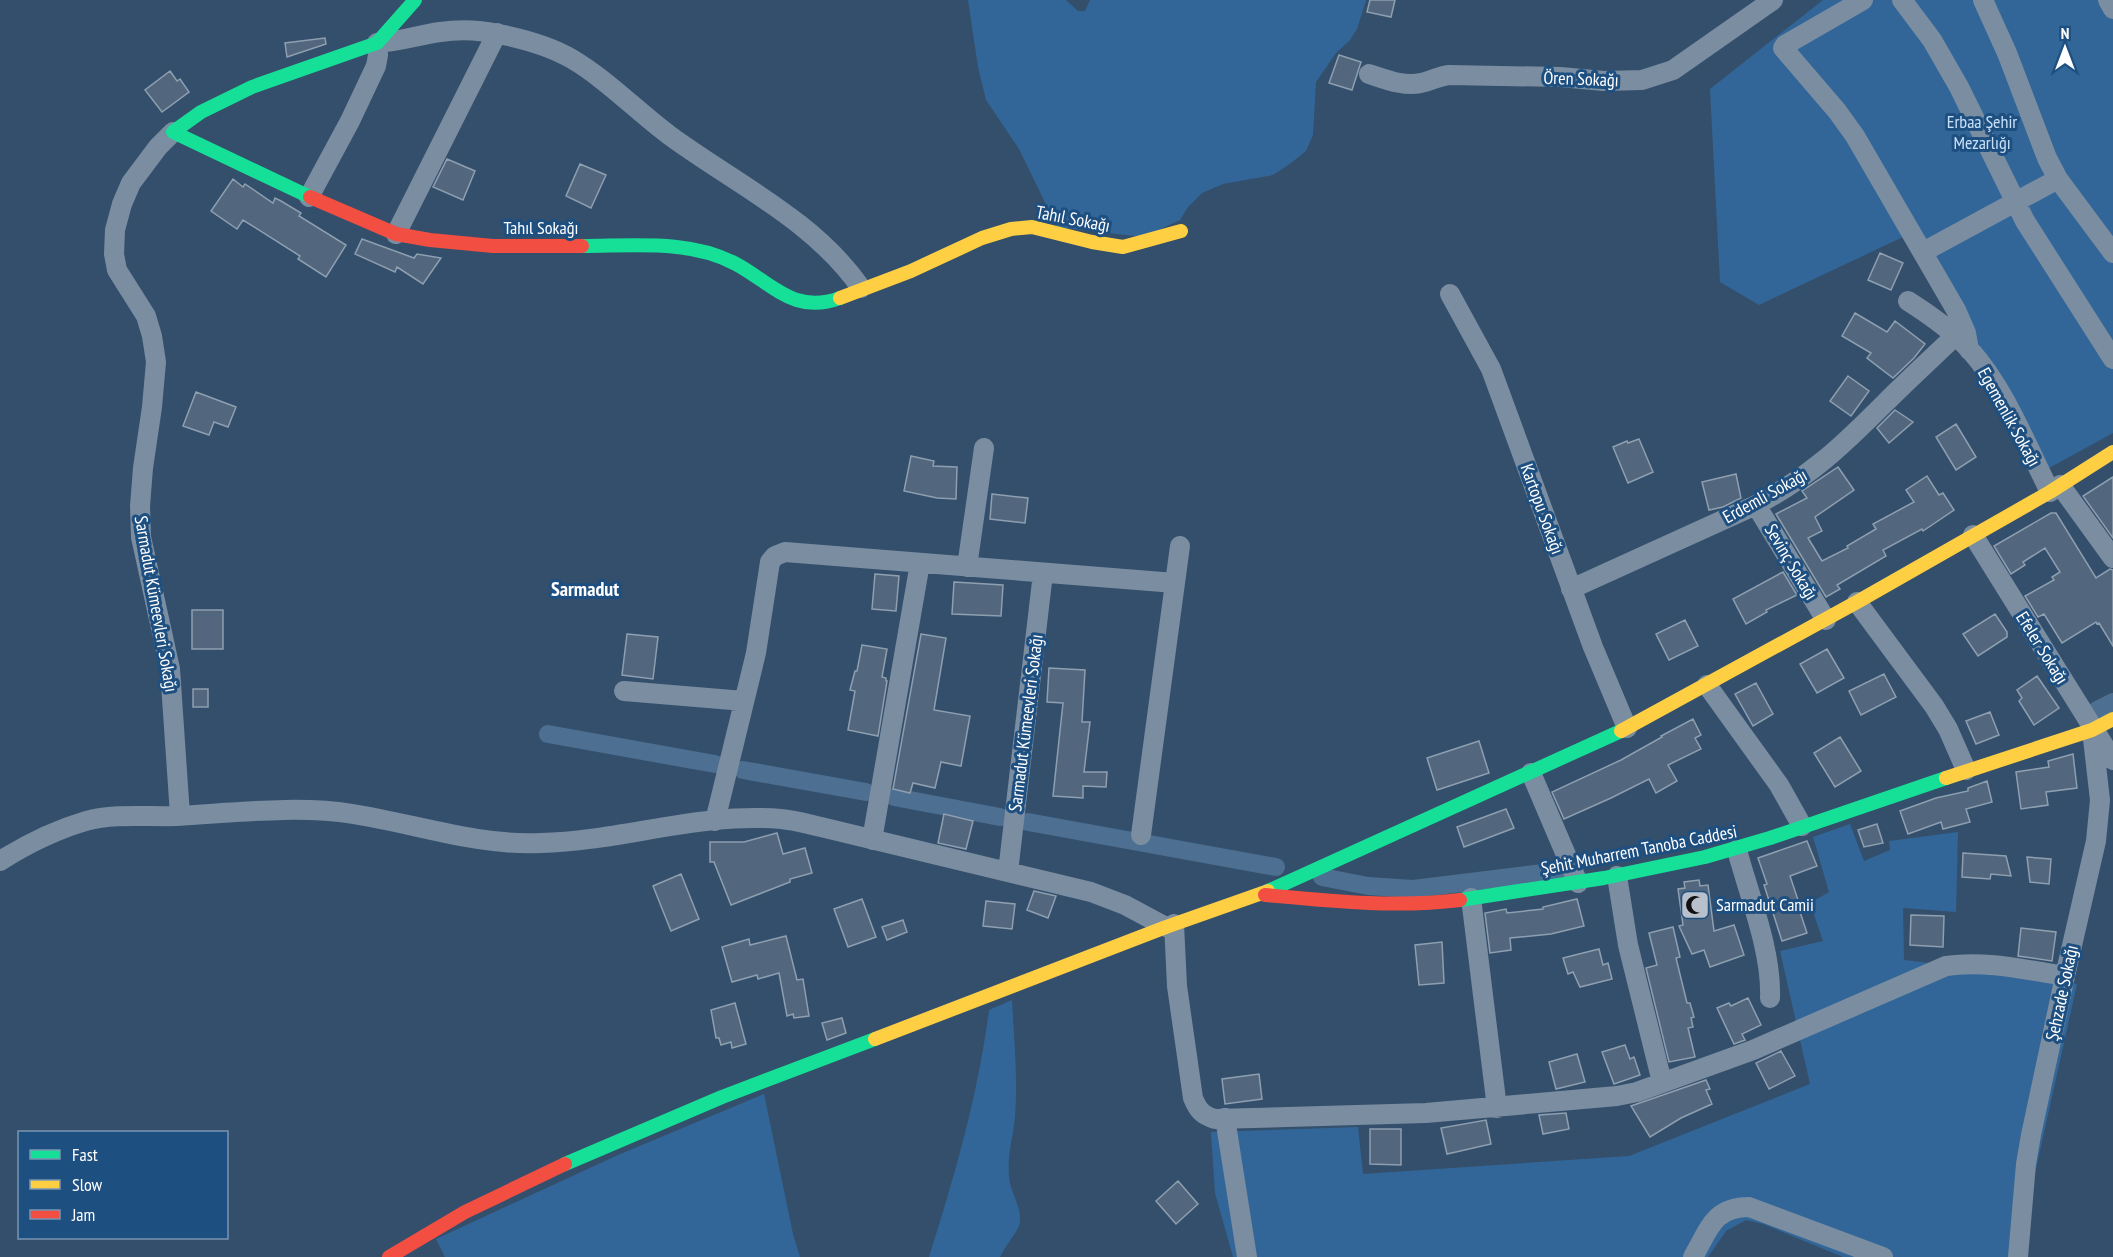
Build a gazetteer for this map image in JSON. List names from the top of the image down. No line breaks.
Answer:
{"streets":{"street":["Ören Sokağı","Tahıl Sokağı","Egemenlik Sokağı","Erdemli Sokağı","Kartopu Sokağı","Sevinç Sokağı","Sarmadut Kümeevleri Sokağı","Efeler Sokağı","Şehit Muharrem Tanoba Caddesi","Şehzade Sokağı"]},"crossings":[["Tahıl Sokağı","Sarmadut Kümeevleri Sokağı"],["Egemenlik Sokağı","Erdemli Sokağı"],["Erdemli Sokağı","Kartopu Sokağı"],["Erdemli Sokağı","Sevinç Sokağı"],["Efeler Sokağı","Şehit Muharrem Tanoba Caddesi"],["Efeler Sokağı","Şehzade Sokağı"],["Şehit Muharrem Tanoba Caddesi","Şehzade Sokağı"]],"districts":["Sarmadut"],"parks":["Erbaa Şehir Mezarlığı"],"places":{"mosque":["Sarmadut Camii"]},"legend":["Fast","Slow","Jam"],"north":"top"}
